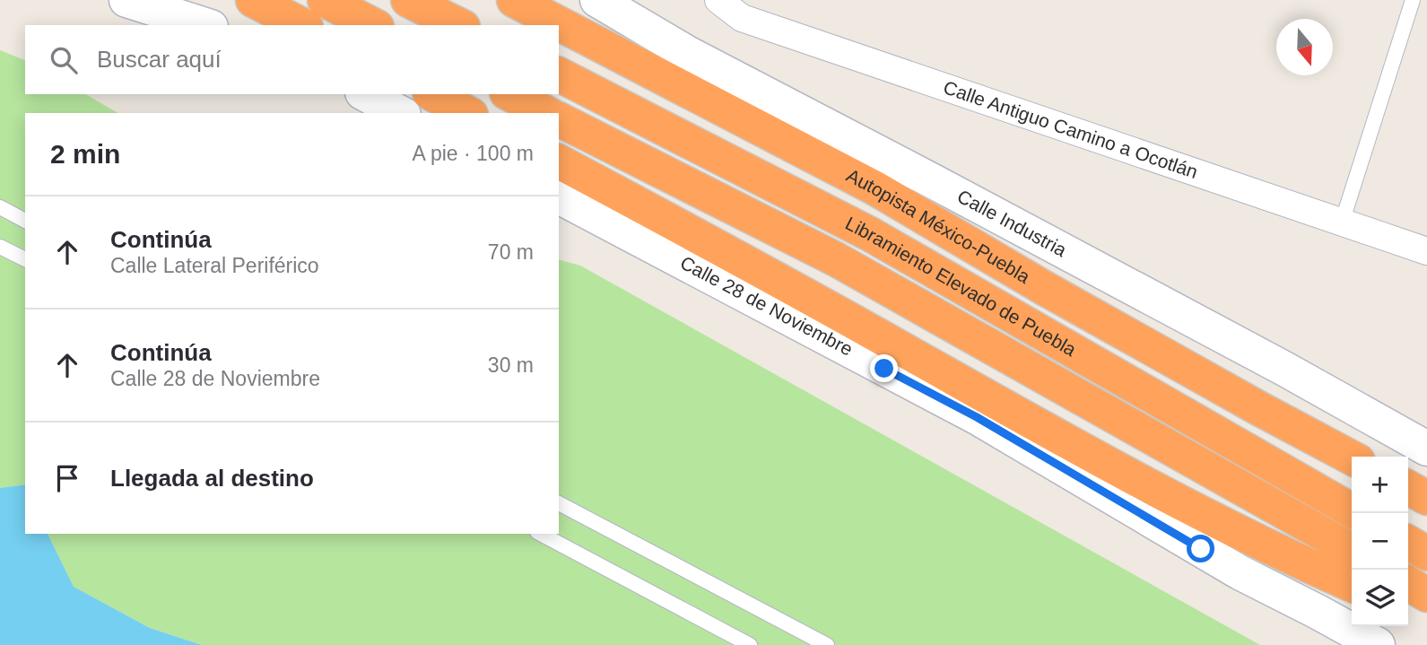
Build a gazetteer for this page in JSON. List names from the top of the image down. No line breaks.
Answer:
{"streets":{"highway":["Autopista México-Puebla","Libramiento Elevado de Puebla"],"street":["Calle Antiguo Camino a Ocotlán","Calle Industria","Calle 28 de Noviembre"]},"north":"bottom","page":{"search":"Buscar aquí","heading":["2 min","A pie · 100 m"],"list":[["Continúa","Calle Lateral Periférico","70 m"],["Continúa","Calle 28 de Noviembre","30 m"],"Llegada al destino"],"map_buttons":["+","−"]}}
